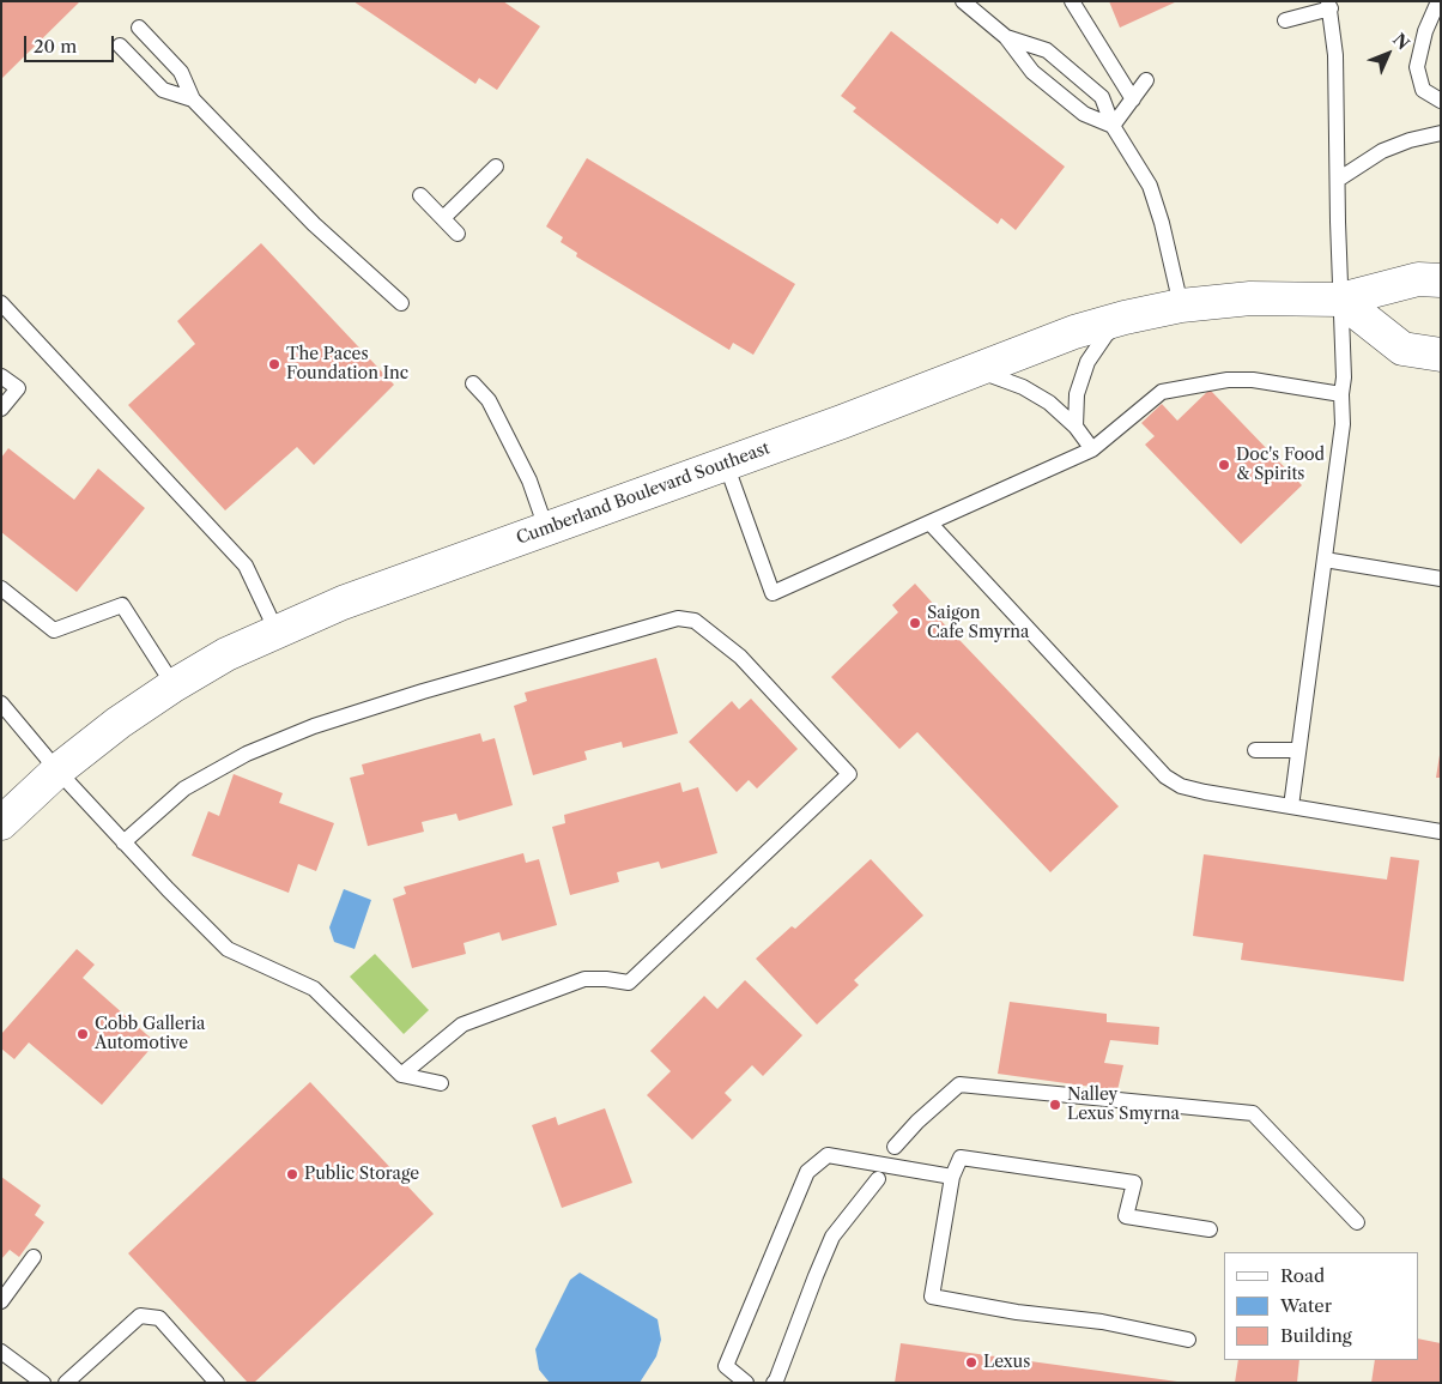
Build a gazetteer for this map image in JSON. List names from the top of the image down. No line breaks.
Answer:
{"streets":{"main road":["Cumberland Boulevard Southeast"]},"places":["The Paces Foundation Inc","Doc's Food & Spirits","Saigon Cafe Smyrna","Cobb Galleria Automotive","Nalley Lexus Smyrna","Public Storage","Lexus"],"legend":["Road","Water","Building"],"scale_bar":"20 m","north":"top right"}
